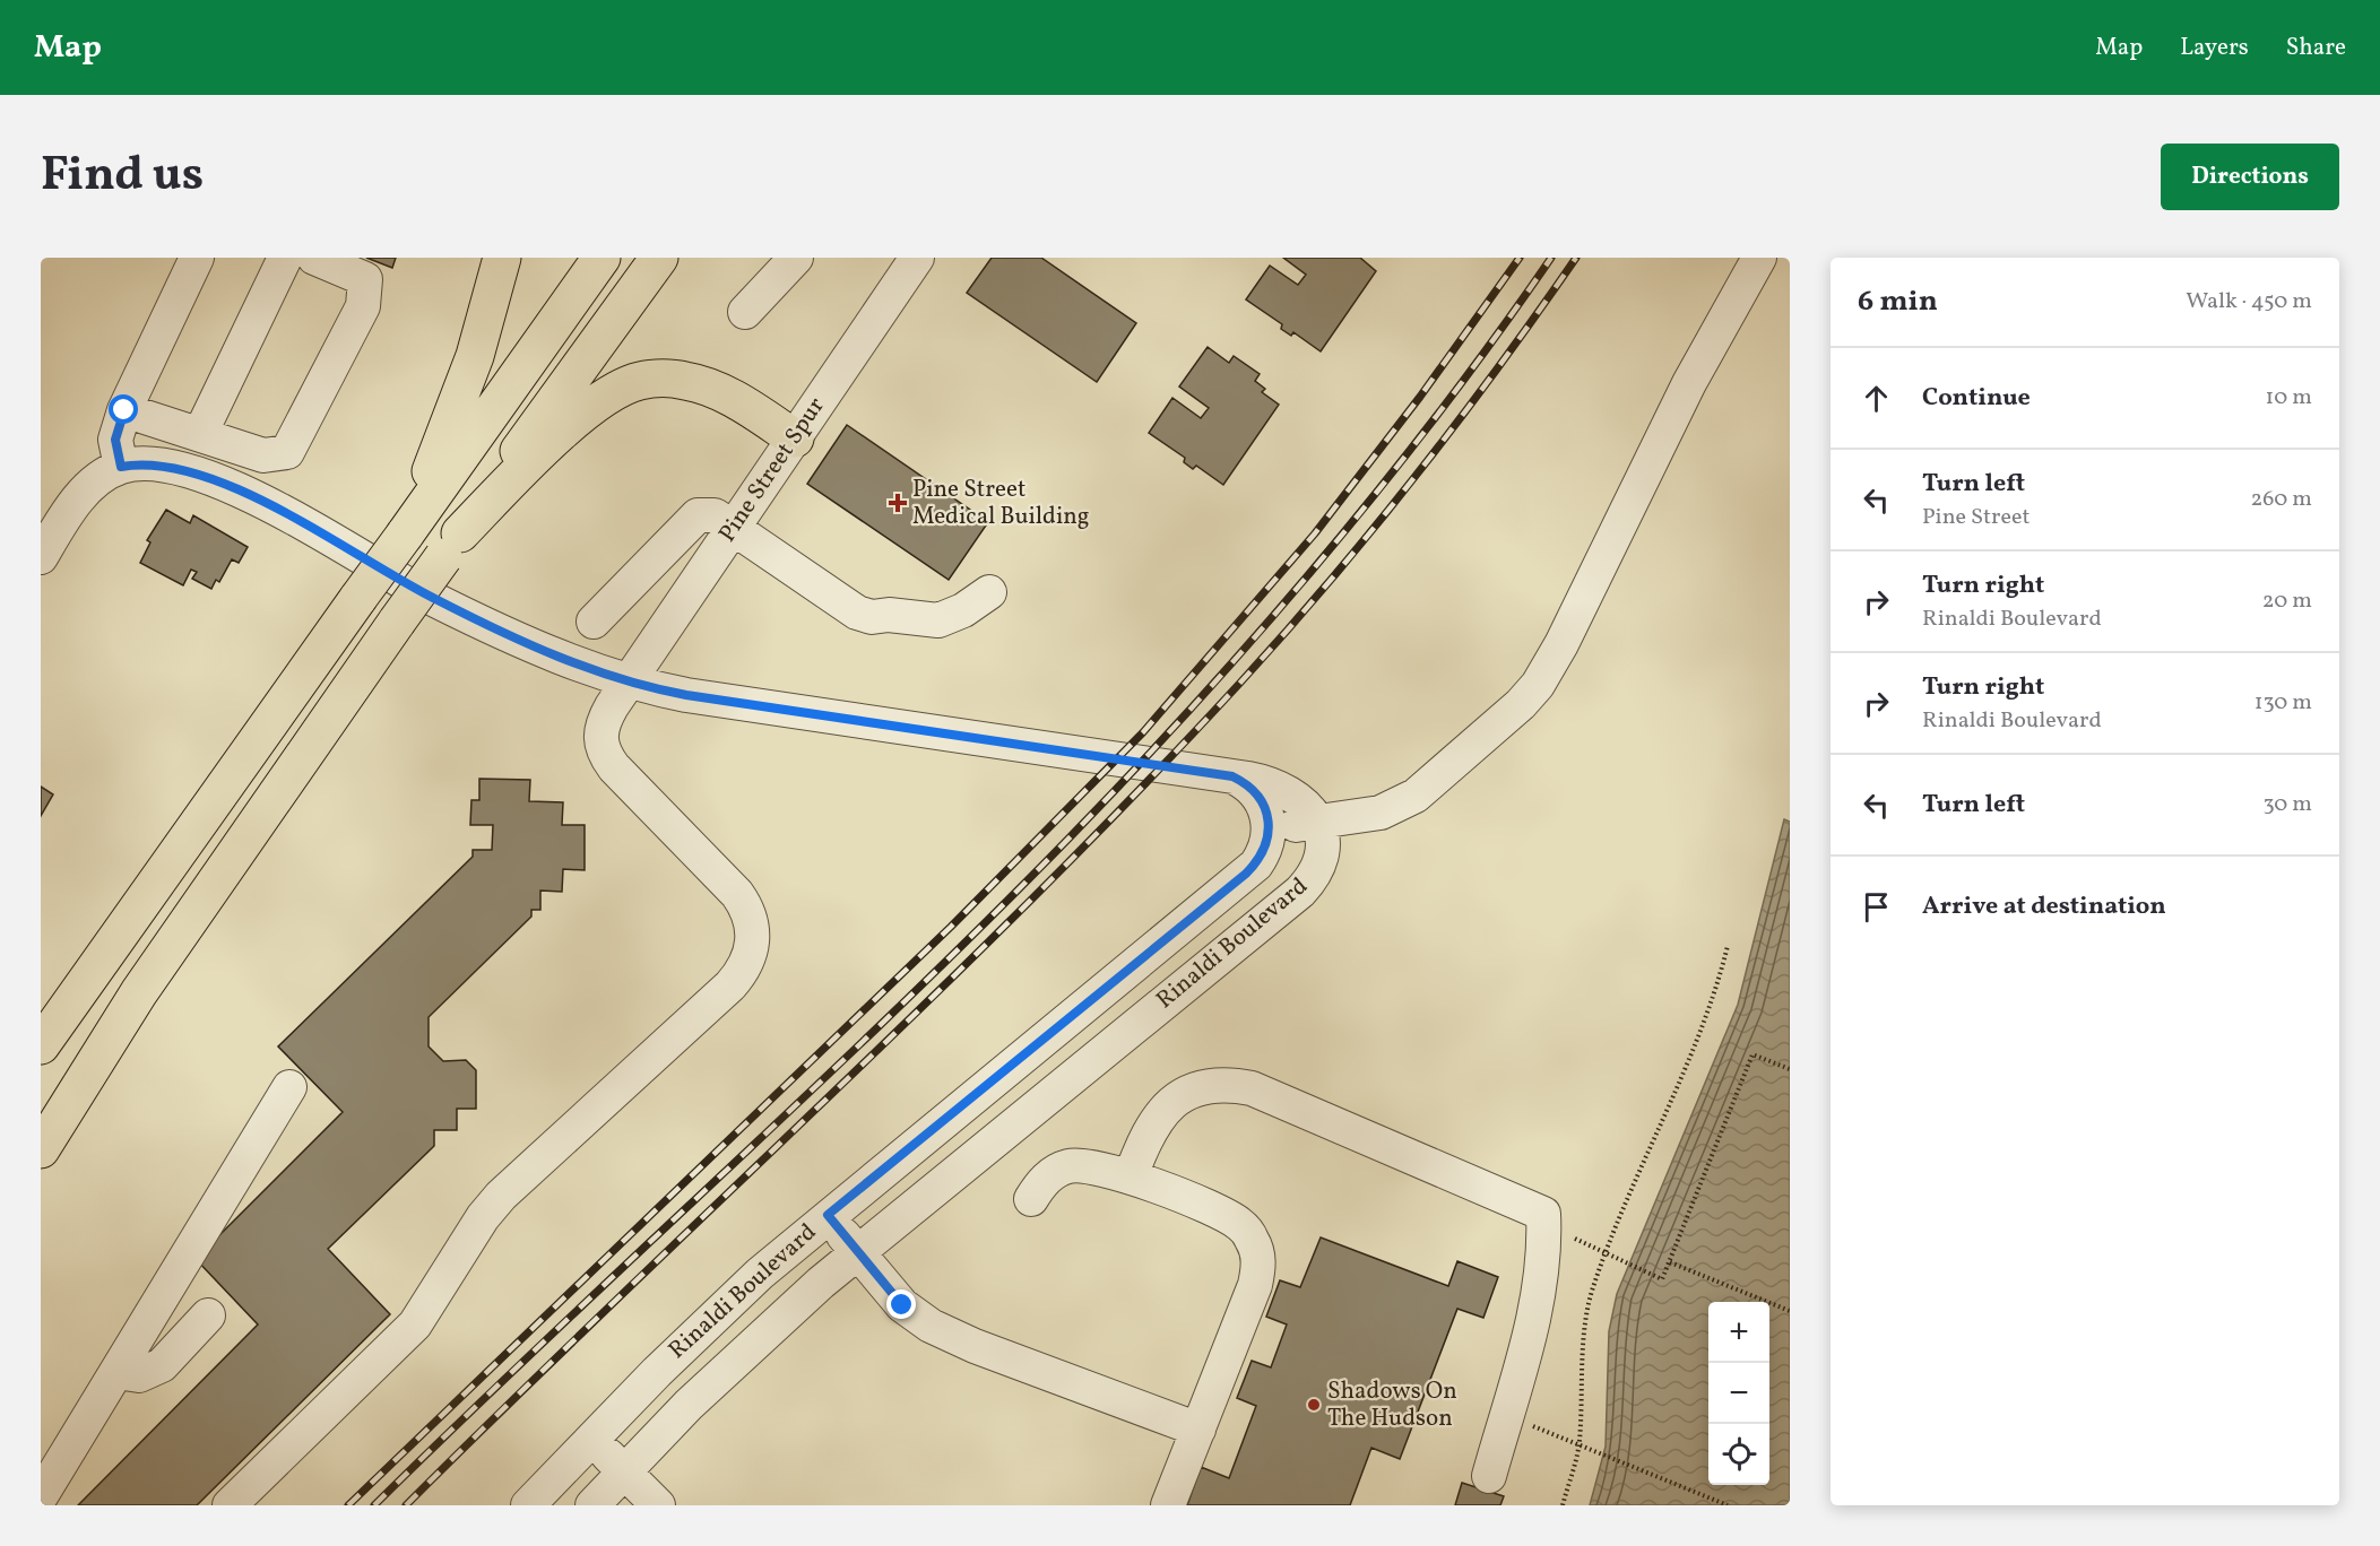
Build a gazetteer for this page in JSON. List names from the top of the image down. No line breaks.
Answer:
{"streets":{"street":["Pine Street Spur","Rinaldi Boulevard"]},"places":{"health":["Pine Street Medical Building"],"other":["Shadows On The Hudson"]},"page":{"header":"Map","nav":["Map","Layers","Share"],"title":"Find us","buttons":"Directions","heading":["6 min","Walk · 450 m"],"list":[["Continue","10 m"],["Turn left","Pine Street","260 m"],["Turn right","Rinaldi Boulevard","20 m"],["Turn right","Rinaldi Boulevard","130 m"],["Turn left","30 m"],"Arrive at destination"],"map_buttons":["+","−"]}}
